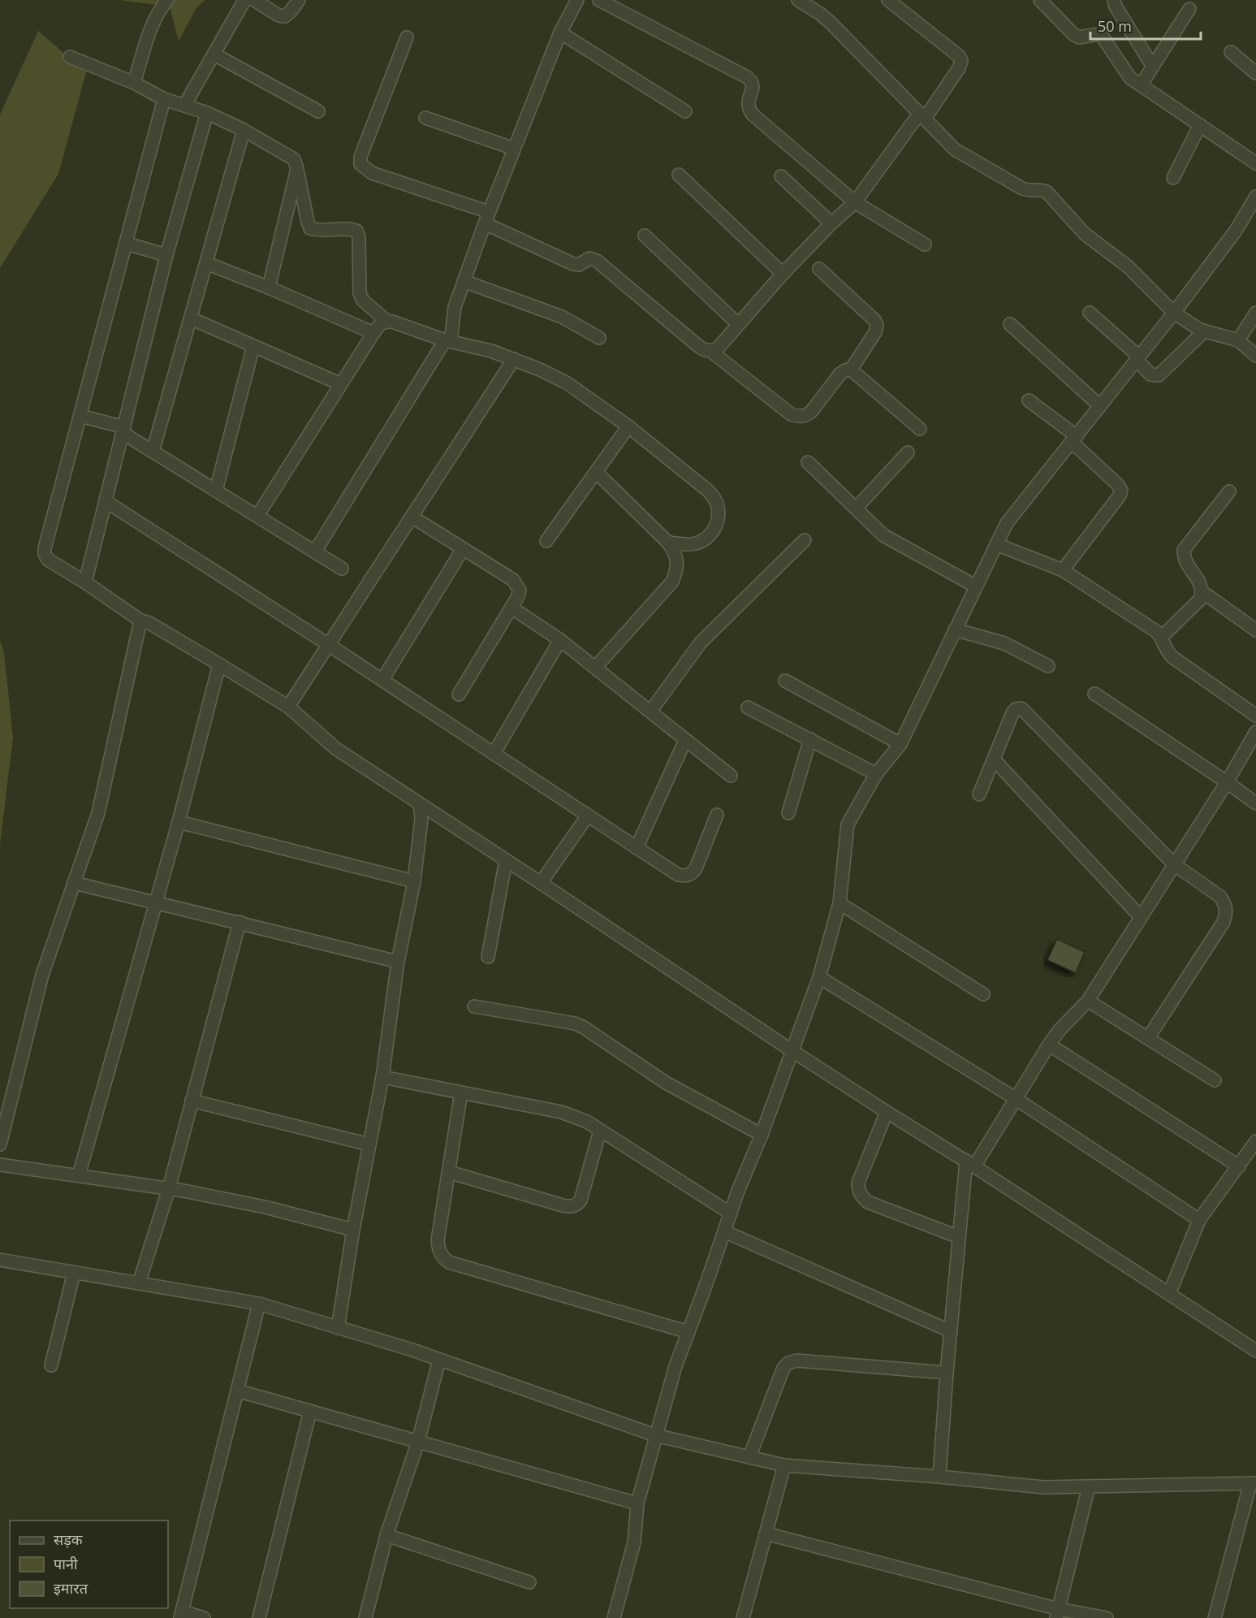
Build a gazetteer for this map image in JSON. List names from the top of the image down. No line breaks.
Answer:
{"legend":["सड़क","पानी","इमारत"],"scale_bar":"50 m"}
